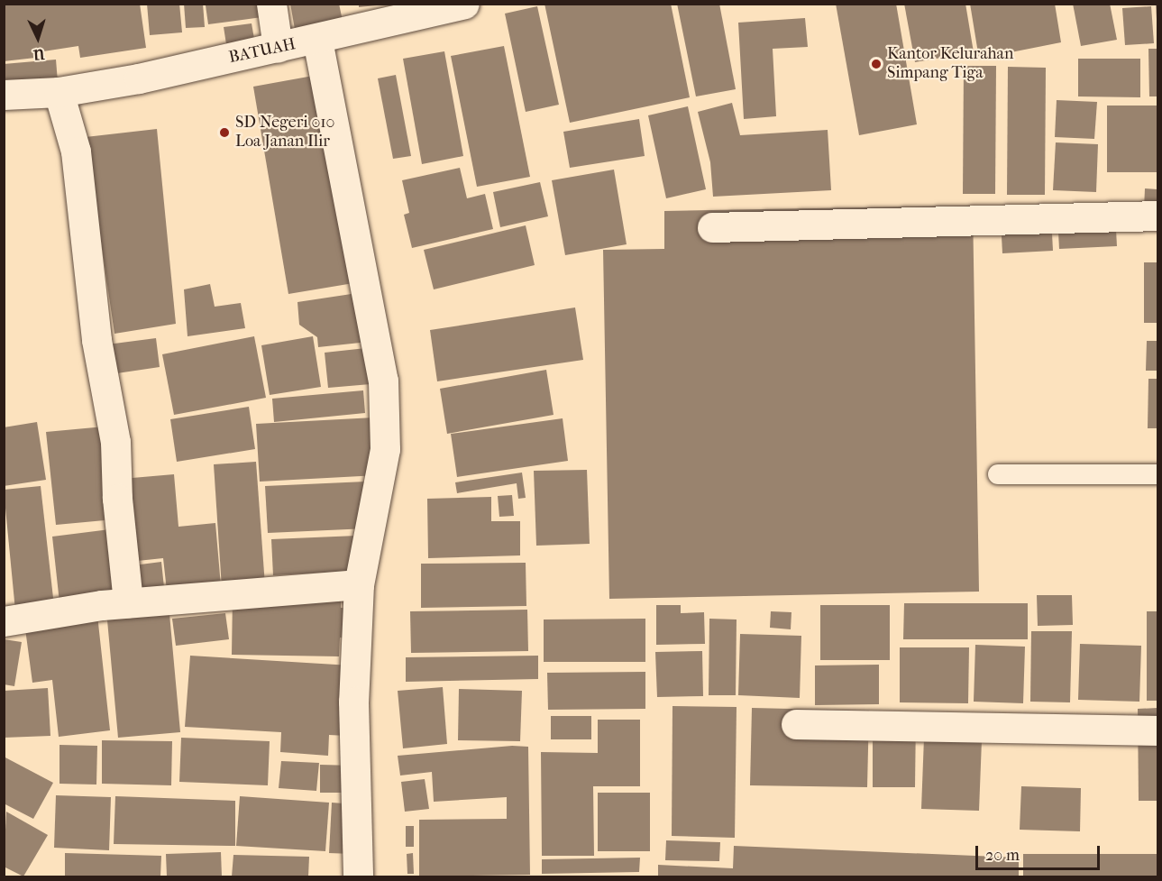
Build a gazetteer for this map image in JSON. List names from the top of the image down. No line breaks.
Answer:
{"streets":{"street":["BATUAH"]},"places":["Kantor Kelurahan Simpang Tiga","SD Negeri 010 Loa Janan Ilir"],"scale_bar":"20 m","north":"bottom"}
